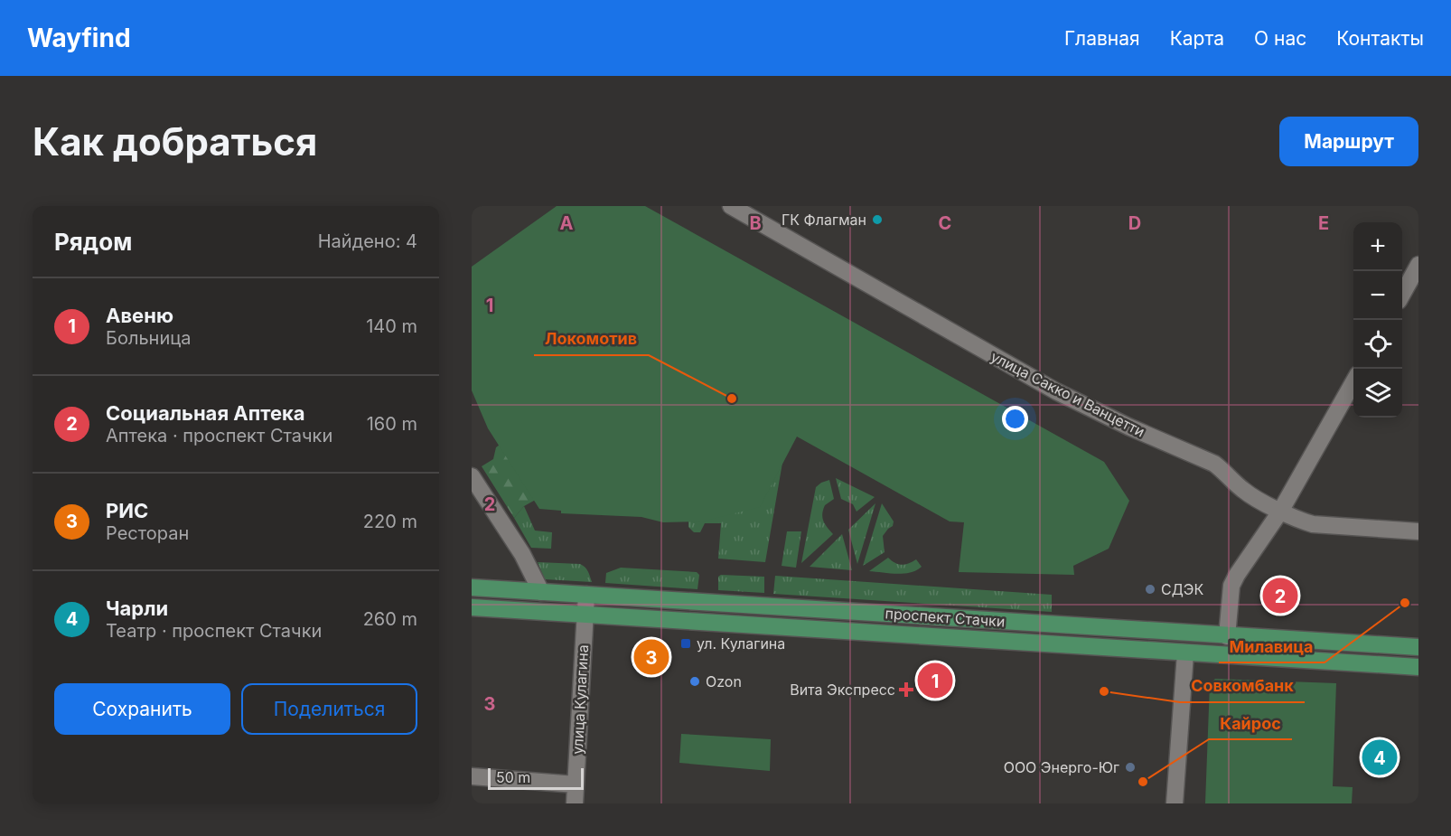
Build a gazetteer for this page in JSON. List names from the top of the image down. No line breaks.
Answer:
{"streets":{"main road":["проспект Стачки"],"street":["улица Сакко и Ванцетти","улица Кулагина"]},"crossings":[["проспект Стачки","улица Кулагина"]],"places":{"other":["ГК Флагман","Локомотив","СДЭК","Милавица","Ozon","Совкомбанк","ООО Энерго-Юг","Кайрос"],"transit":["ул. Кулагина"],"health":["Вита Экспресс"]},"scale_bar":"50 m","page":{"header":"Wayfind","nav":["Главная","Карта","О нас","Контакты"],"buttons":["Маршрут",["Сохранить","Поделиться"]],"title":"Как добраться","heading":["Рядом","Найдено: 4"],"map_buttons":["+","−"],"list":[{"mark":"1","name":"Авеню","note":"Больница","value":"140 m"},{"mark":"2","name":"Социальная Аптека","note":"Аптека · проспект Стачки","value":"160 m"},{"mark":"3","name":"РИС","note":"Ресторан","value":"220 m"},{"mark":"4","name":"Чарли","note":"Театр · проспект Стачки","value":"260 m"}],"pins":["2","3","1","4"],"scale":"50 m"},"grid":{"columns":["A","B","C","D","E"],"rows":["1","2","3"]}}
